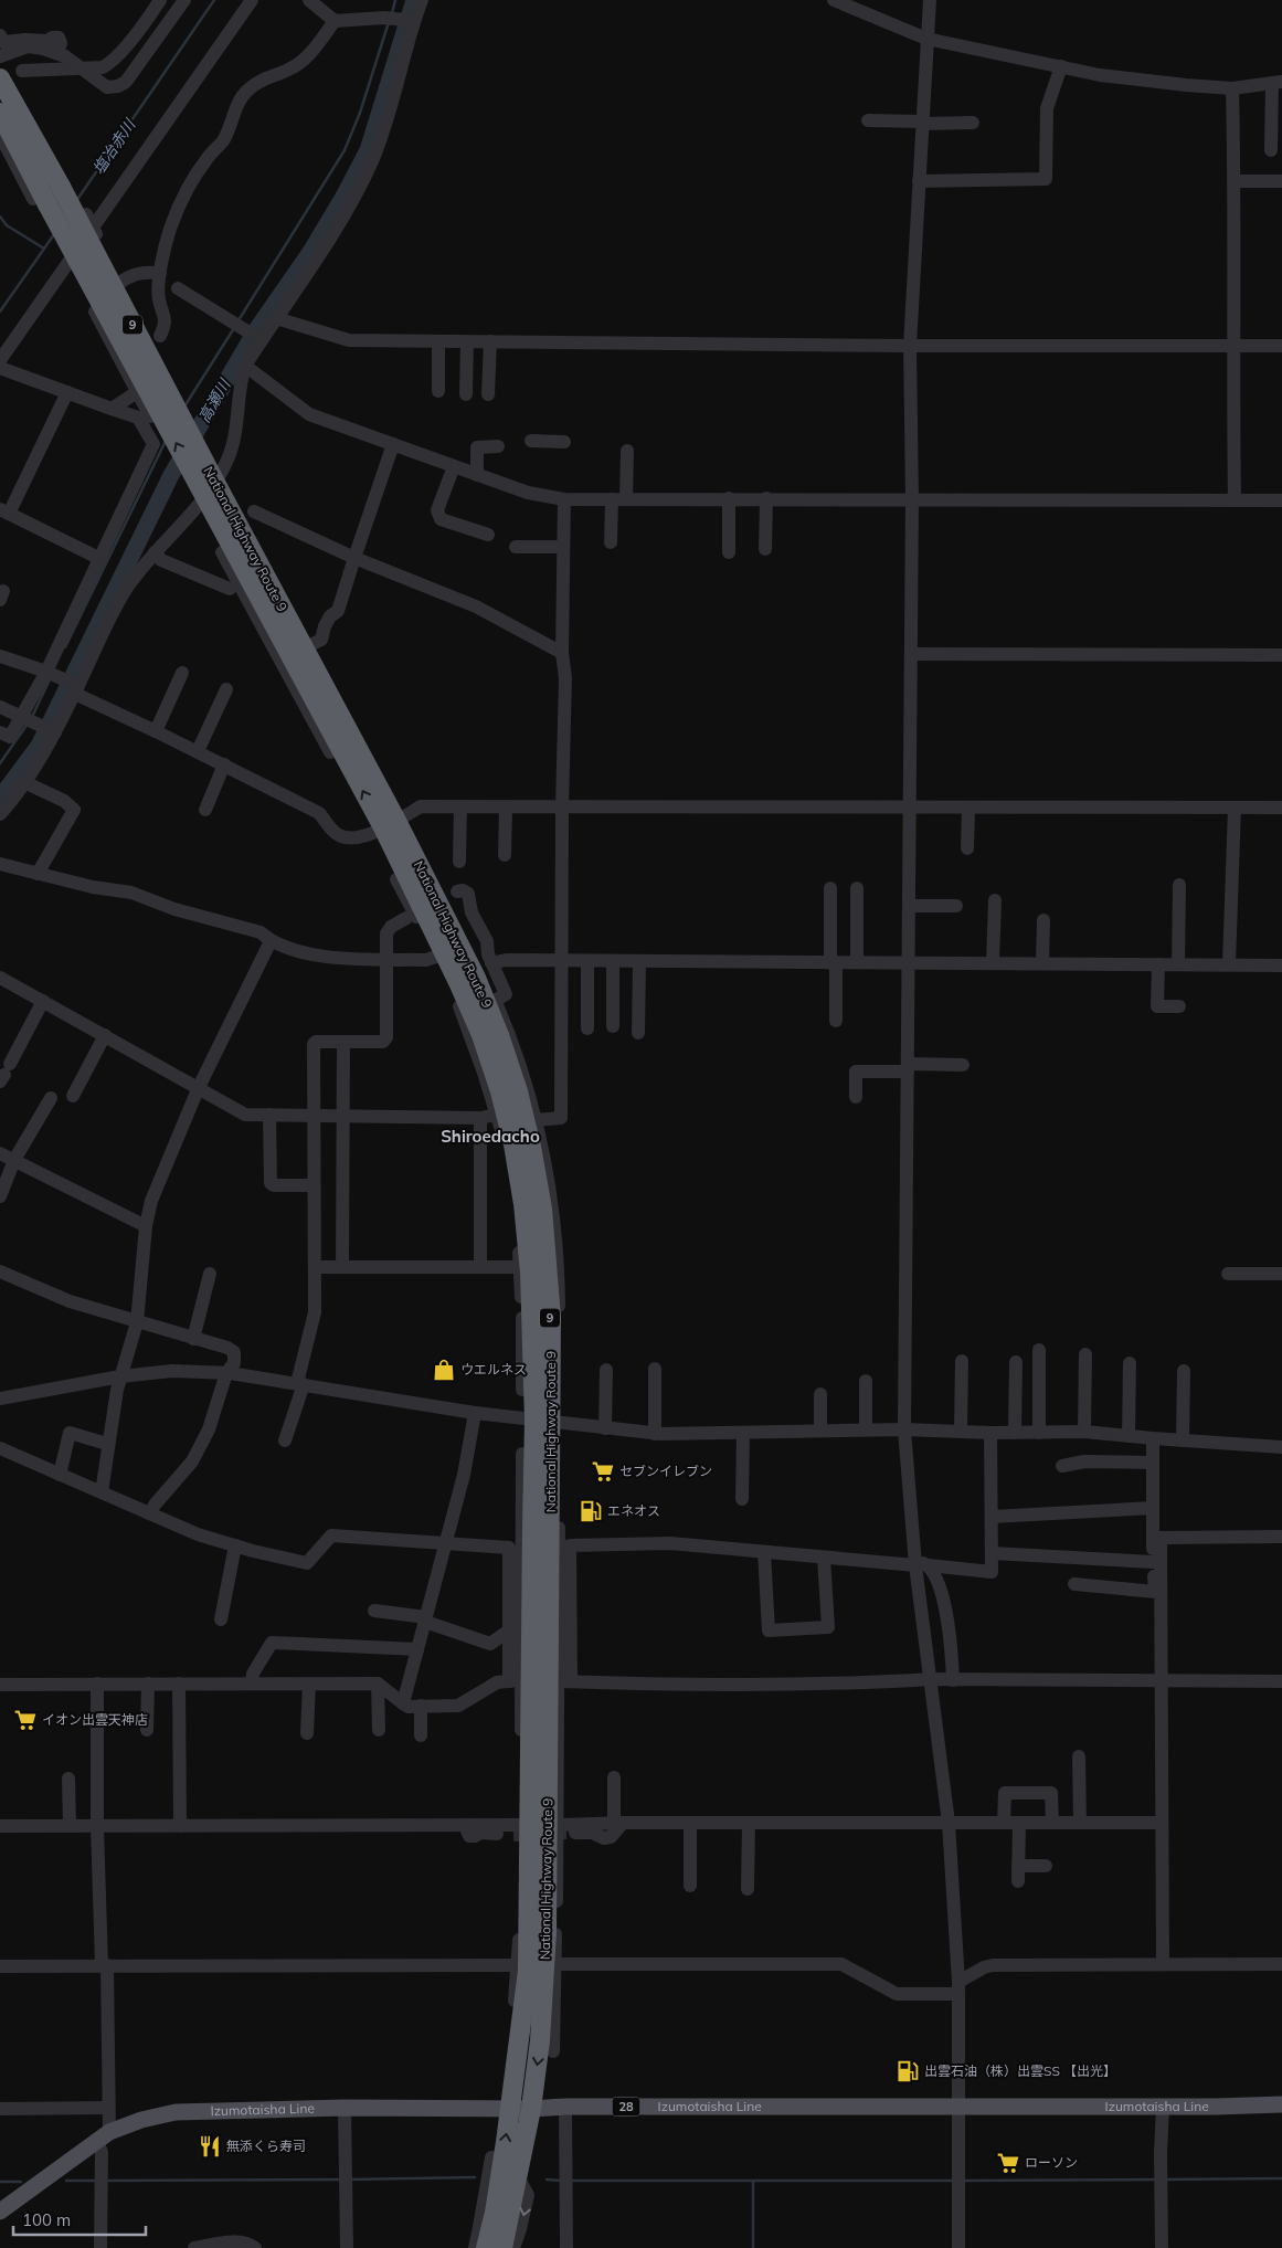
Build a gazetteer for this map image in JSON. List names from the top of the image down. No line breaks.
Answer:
{"streets":{"highway":["9","National Highway Route 9"],"main road":["28","Izumotaisha Line"]},"crossings":[["National Highway Route 9","Izumotaisha Line"]],"districts":["Shiroedacho"],"water":["塩冶赤川","高瀬川"],"places":{"shop":["ウエルネス"],"supermarket":["セブンイレブン","イオン出雲天神店","ローソン"],"fuel station":["エネオス","出雲石油（株）出雲SS 【出光】"],"restaurant":["無添くら寿司"]},"scale_bar":"100 m"}
